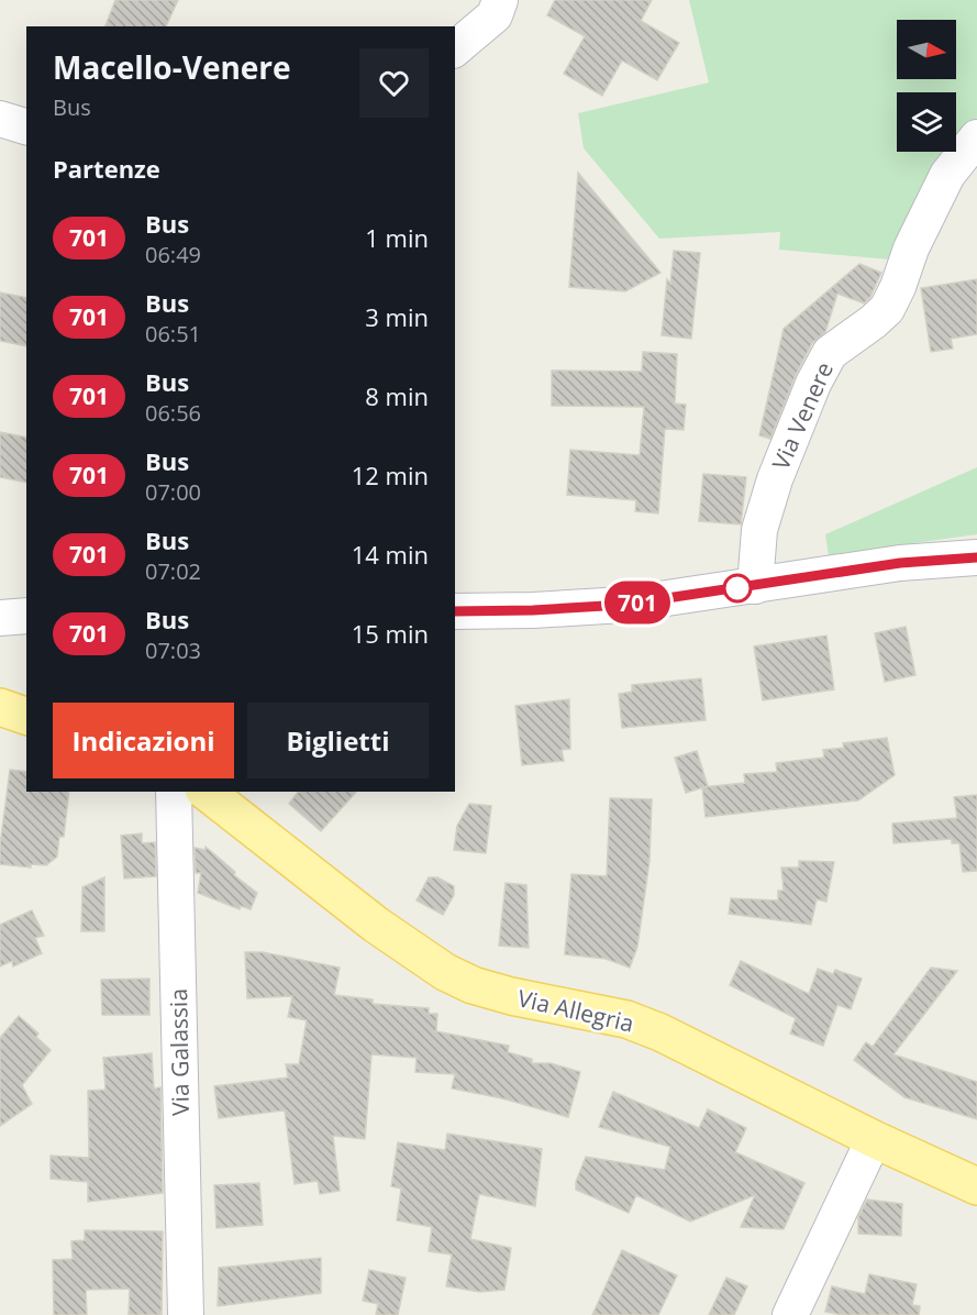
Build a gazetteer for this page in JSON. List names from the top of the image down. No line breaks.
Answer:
{"streets":{"main road":["Via Allegria"],"street":["Via Venere","Via Galassia"]},"lines":["bus line 701"],"north":"right","page":{"on_map":"701","heading":[["Macello-Venere","Bus"],"Partenze"],"list":[{"mark":"701","name":"Bus","note":"06:49","value":"1 min"},{"mark":"701","name":"Bus","note":"06:51","value":"3 min"},{"mark":"701","name":"Bus","note":"06:56","value":"8 min"},{"mark":"701","name":"Bus","note":"07:00","value":"12 min"},{"mark":"701","name":"Bus","note":"07:02","value":"14 min"},{"mark":"701","name":"Bus","note":"07:03","value":"15 min"}],"buttons":["Indicazioni","Biglietti"]}}
